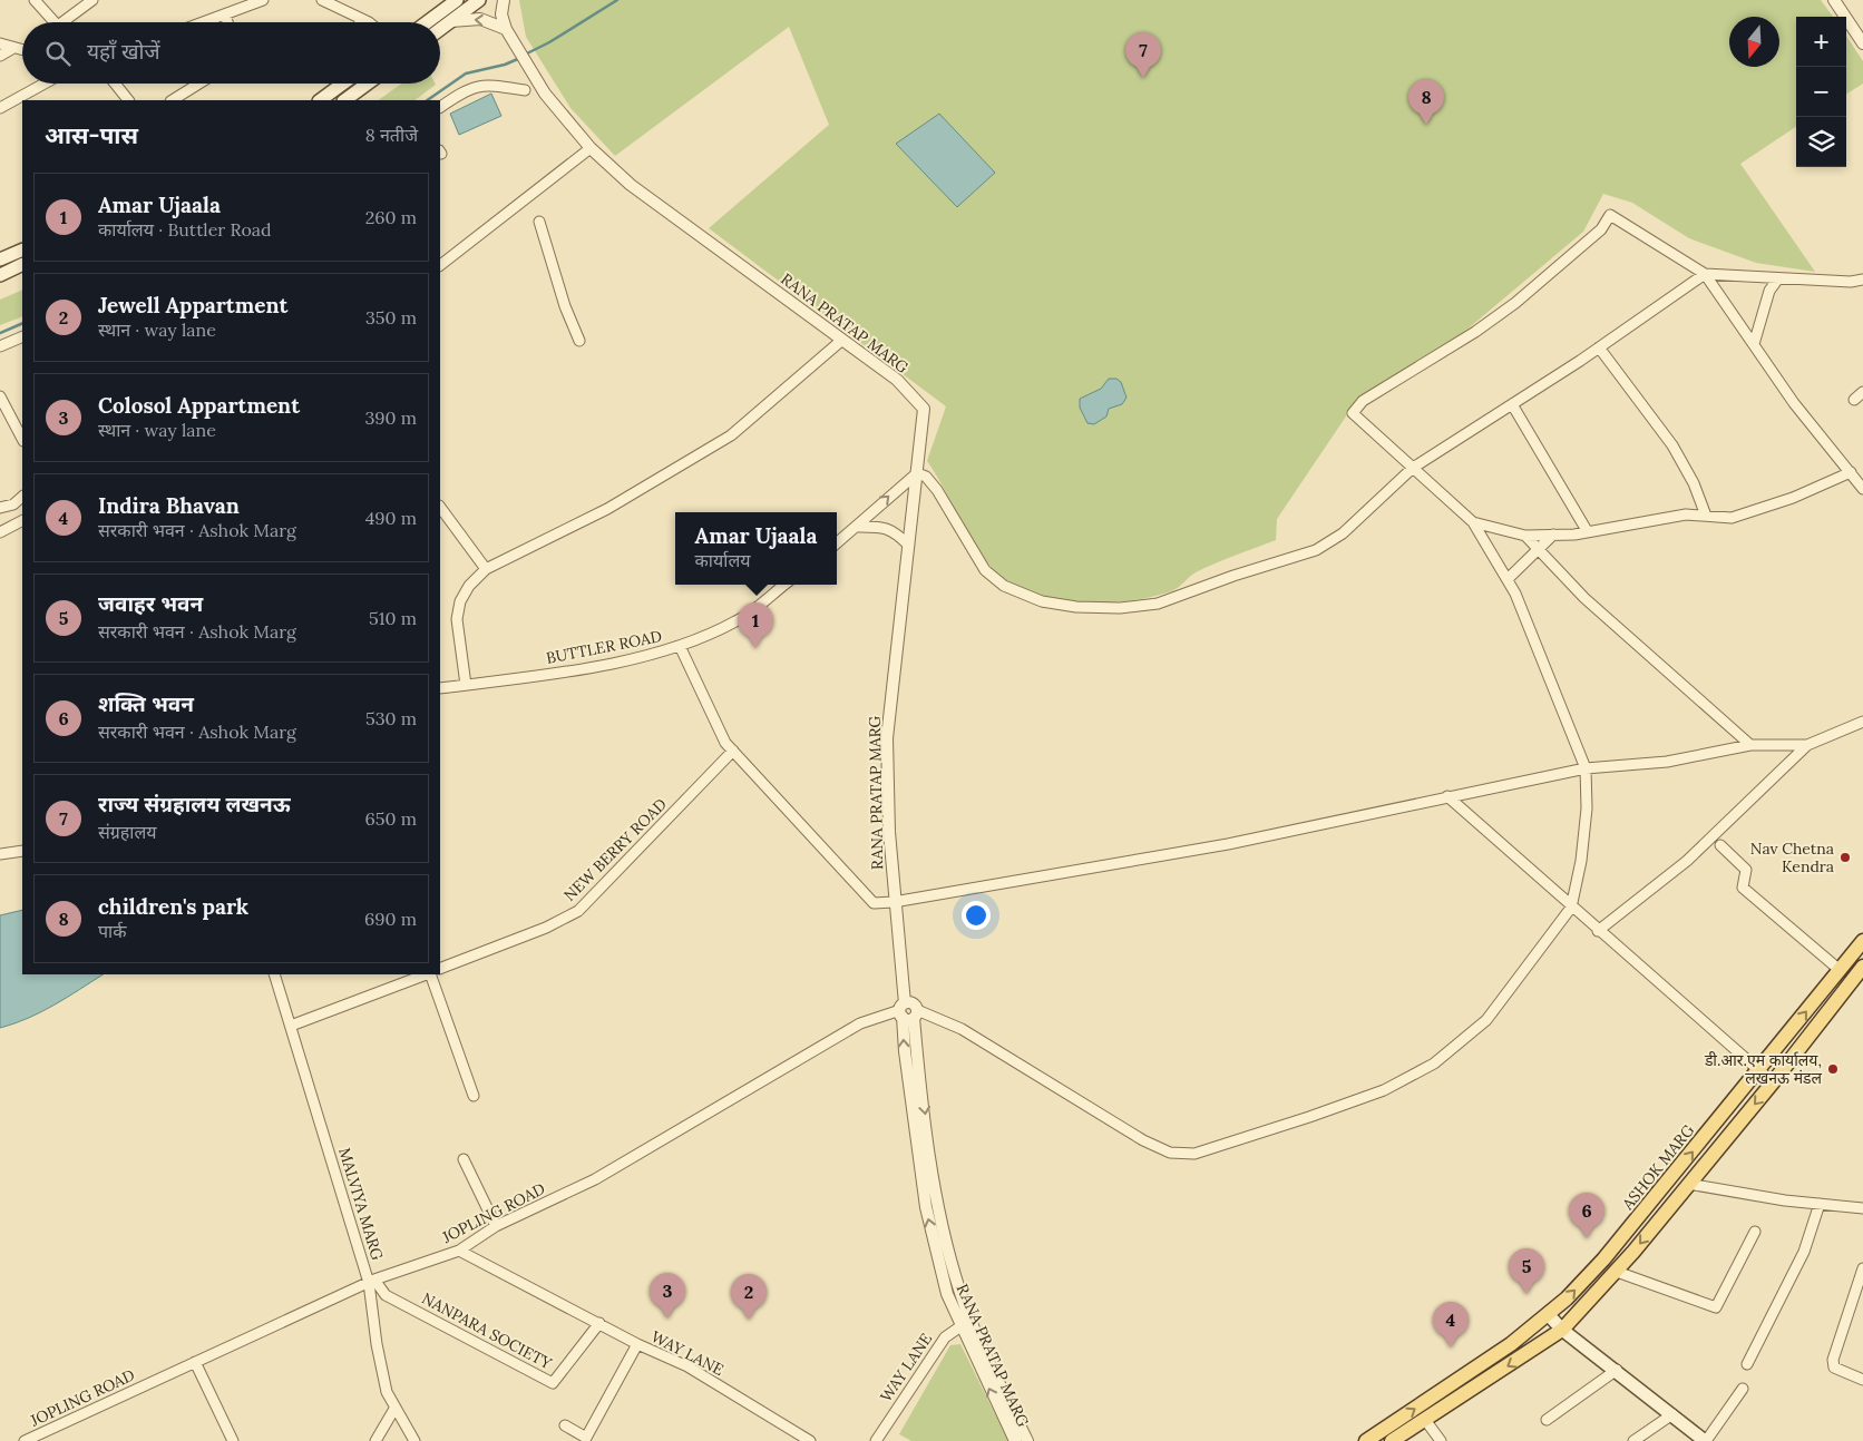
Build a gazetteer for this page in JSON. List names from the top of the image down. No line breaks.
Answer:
{"streets":{"main road":["ASHOK MARG"],"street":["RANA PRATAP MARG","BUTTLER ROAD","NEW BERRY ROAD","MALVIYA MARG","JOPLING ROAD","NANPARA SOCIETY","WAY LANE"]},"crossings":[["RANA PRATAP MARG","JOPLING ROAD"],["RANA PRATAP MARG","WAY LANE"],["MALVIYA MARG","JOPLING ROAD"],["MALVIYA MARG","NANPARA SOCIETY"],["JOPLING ROAD","NANPARA SOCIETY"],["JOPLING ROAD","WAY LANE"],["NANPARA SOCIETY","WAY LANE"]],"places":["Nav Chetna Kendra","डी.आर.एम कार्यालय, लखनऊ मंडल"],"north":"bottom","page":{"map_buttons":["+","−"],"search":"यहाँ खोजें","pins":["7","8","1","6","5","3","2","4"],"heading":["आस-पास","8 नतीजे"],"list":[{"mark":"1","name":"Amar Ujaala","note":"कार्यालय · Buttler Road","value":"260 m"},{"mark":"2","name":"Jewell Appartment","note":"स्थान · way lane","value":"350 m"},{"mark":"3","name":"Colosol Appartment","note":"स्थान · way lane","value":"390 m"},{"mark":"4","name":"Indira Bhavan","note":"सरकारी भवन · Ashok Marg","value":"490 m"},{"mark":"5","name":"जवाहर भवन","note":"सरकारी भवन · Ashok Marg","value":"510 m"},{"mark":"6","name":"शक्ति भवन","note":"सरकारी भवन · Ashok Marg","value":"530 m"},{"mark":"7","name":"राज्य संग्रहालय लखनऊ","note":"संग्रहालय","value":"650 m"},{"mark":"8","name":"children's park","note":"पार्क","value":"690 m"}],"popup":["Amar Ujaala","कार्यालय"]}}
